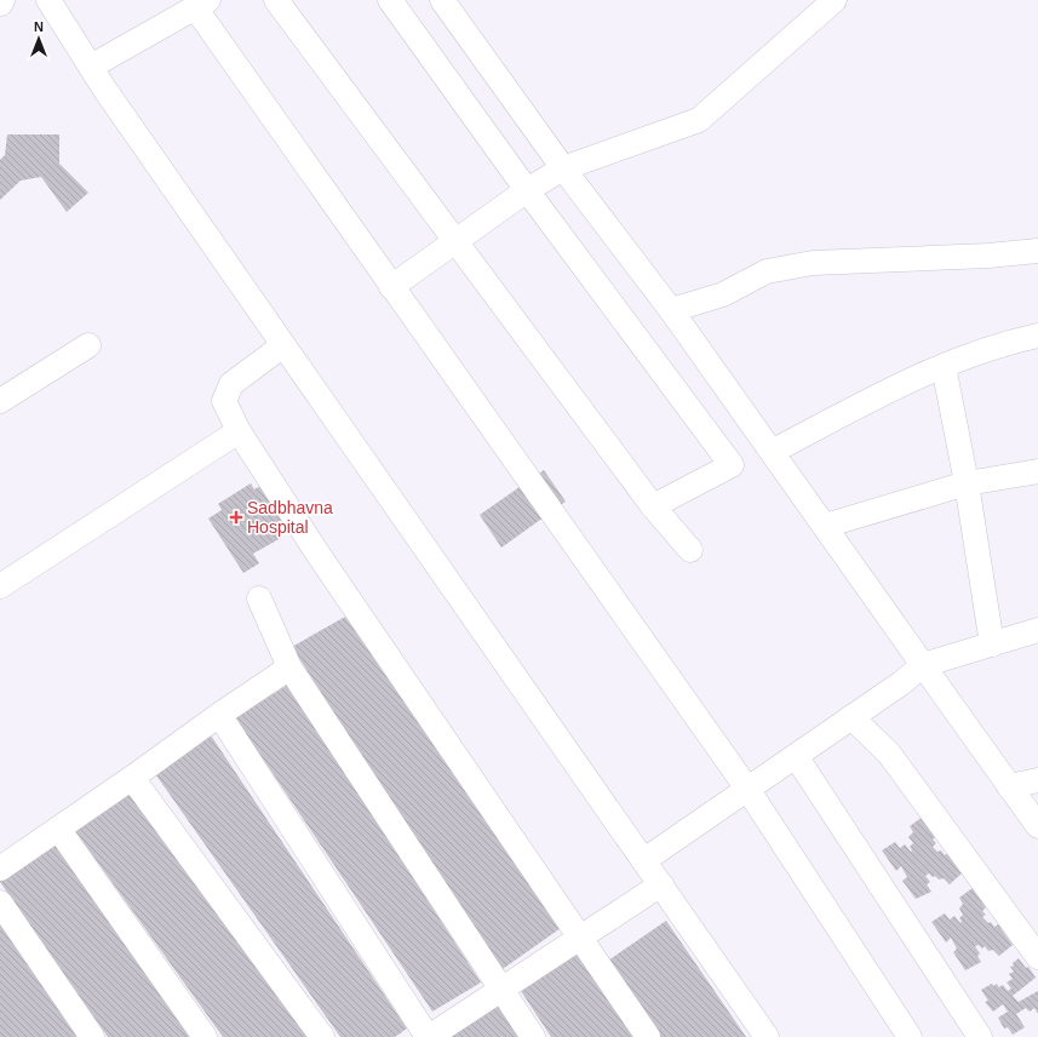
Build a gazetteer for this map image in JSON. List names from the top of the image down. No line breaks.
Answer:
{"places":{"health":["Sadbhavna Hospital"]},"north":"top"}
